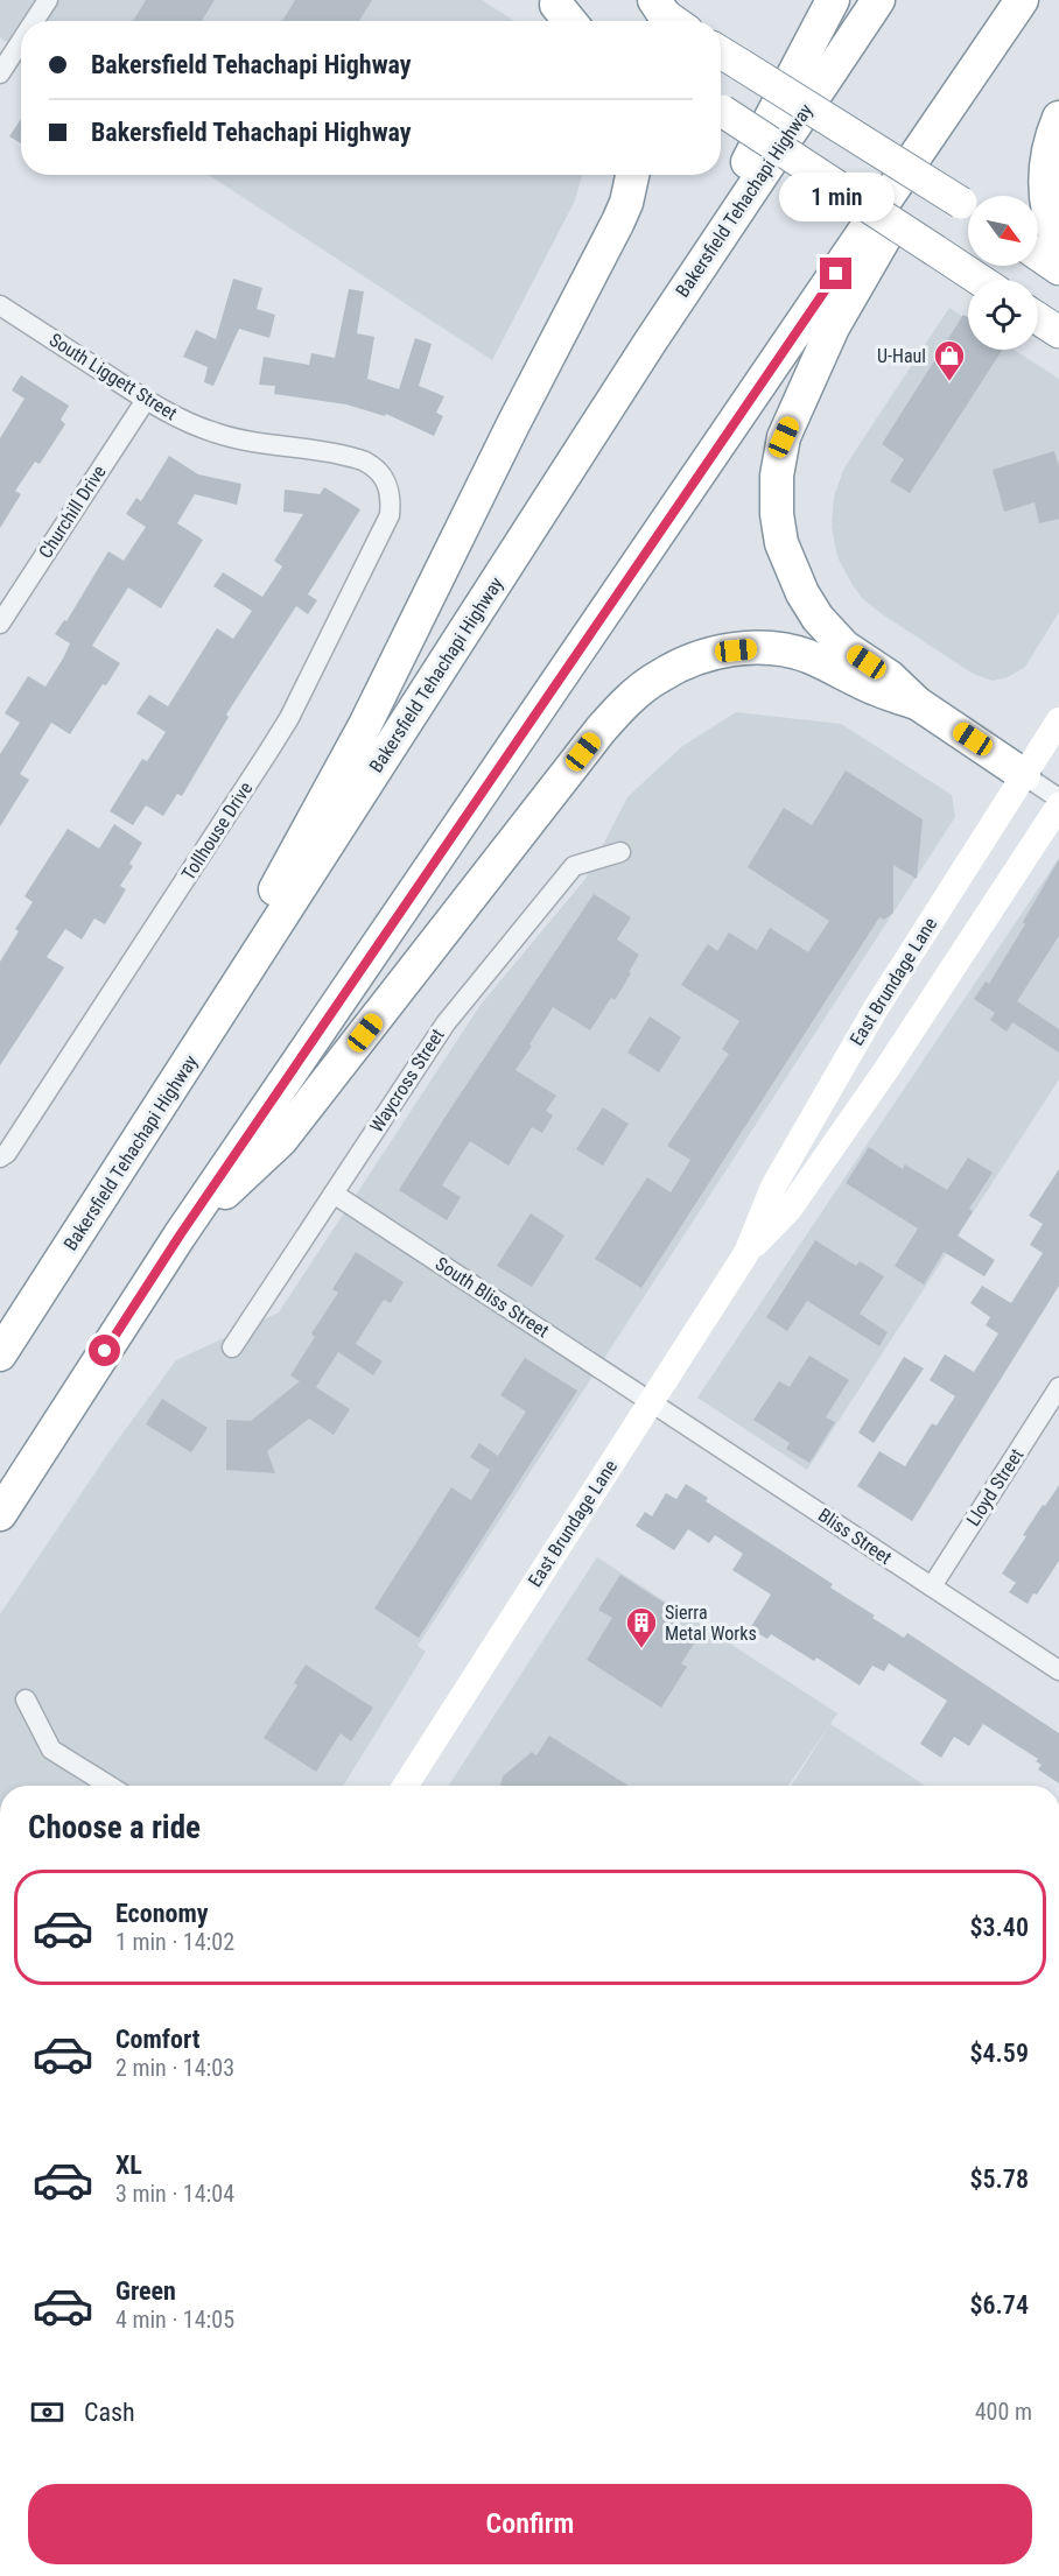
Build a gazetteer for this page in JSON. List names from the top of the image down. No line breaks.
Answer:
{"streets":{"highway":["Bakersfield Tehachapi Highway"],"main road":["East Brundage Lane"],"street":["South Liggett Street","Churchill Drive","Tollhouse Drive","Waycross Street","South Bliss Street","Lloyd Street","Bliss Street"]},"crossings":[["South Liggett Street","Churchill Drive"],["South Liggett Street","Tollhouse Drive"],["East Brundage Lane","South Bliss Street"],["East Brundage Lane","Bliss Street"],["Waycross Street","South Bliss Street"],["South Bliss Street","Bliss Street"],["Lloyd Street","Bliss Street"]],"places":{"shop":["U-Haul"],"building":["Sierra Metal Works"]},"north":"bottom right","page":{"banner":["Bakersfield Tehachapi Highway","Bakersfield Tehachapi Highway"],"bubble":"1 min","heading":"Choose a ride","list":[{"name":"Economy","note":"1 min · 14:02","value":"$3.40"},{"name":"Comfort","note":"2 min · 14:03","value":"$4.59"},{"name":"XL","note":"3 min · 14:04","value":"$5.78"},{"name":"Green","note":"4 min · 14:05","value":"$6.74"}],"pay":["Cash","400 m"],"buttons":"Confirm"}}
